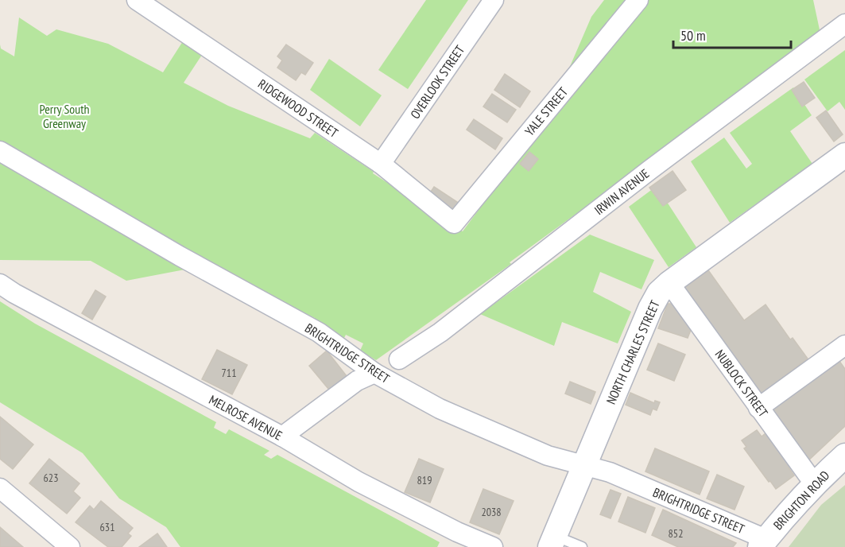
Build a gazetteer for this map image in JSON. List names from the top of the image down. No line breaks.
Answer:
{"streets":{"street":["OVERLOOK STREET","RIDGEWOOD STREET","YALE STREET","IRWIN AVENUE","NORTH CHARLES STREET","BRIGHTRIDGE STREET","NUBLOCK STREET","MELROSE AVENUE","BRIGHTON ROAD"]},"crossings":[["OVERLOOK STREET","RIDGEWOOD STREET"],["RIDGEWOOD STREET","YALE STREET"],["NORTH CHARLES STREET","BRIGHTRIDGE STREET"],["NORTH CHARLES STREET","NUBLOCK STREET"],["BRIGHTRIDGE STREET","BRIGHTON ROAD"],["NUBLOCK STREET","BRIGHTON ROAD"]],"parks":["Perry South Greenway"],"house_numbers":["711","623","819","2038","631","852"],"scale_bar":"50 m"}
